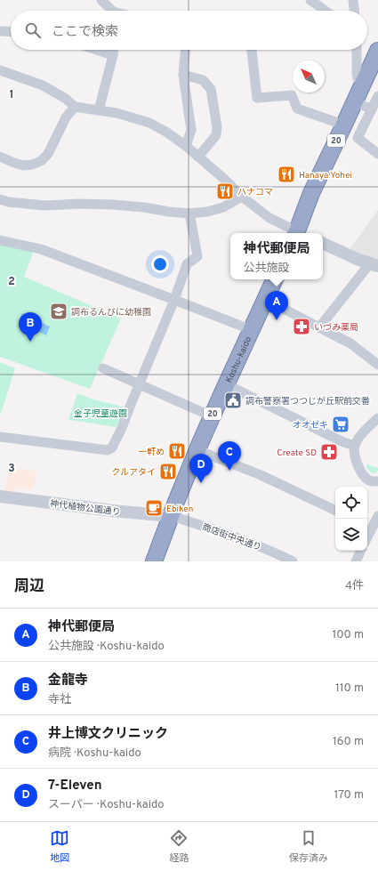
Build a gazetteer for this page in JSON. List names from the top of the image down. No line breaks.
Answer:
{"streets":{"highway":["20","Koshu-kaido"],"street":["神代植物公園通り","商店街中央通り"]},"crossings":[["Koshu-kaido","神代植物公園通り"],["Koshu-kaido","商店街中央通り"],["神代植物公園通り","商店街中央通り"]],"parks":["金子児童遊園"],"places":{"restaurant":["Hanaya Yohei","ハナコマ","一軒め","クルアタイ"],"school or university":["調布るんびに幼稚園"],"pharmacy":["いづみ薬局","Create SD"],"public building":["調布警察署つつじが丘駅前交番"],"supermarket":["オオゼキ"],"cafe":["Ebiken"]},"north":"top left","page":{"search":"ここで検索","popup":["神代郵便局","公共施設"],"pins":["A","B","C","D"],"heading":["周辺","4件"],"list":[{"mark":"A","name":"神代郵便局","note":"公共施設 · Koshu-kaido","value":"100 m"},{"mark":"B","name":"金龍寺","note":"寺社","value":"110 m"},{"mark":"C","name":"井上博文クリニック","note":"病院 · Koshu-kaido","value":"160 m"},{"mark":"D","name":"7-Eleven","note":"スーパー · Koshu-kaido","value":"170 m"}],"nav":["地図","経路","保存済み"]},"grid":{"rows":["1","2","3"]}}
